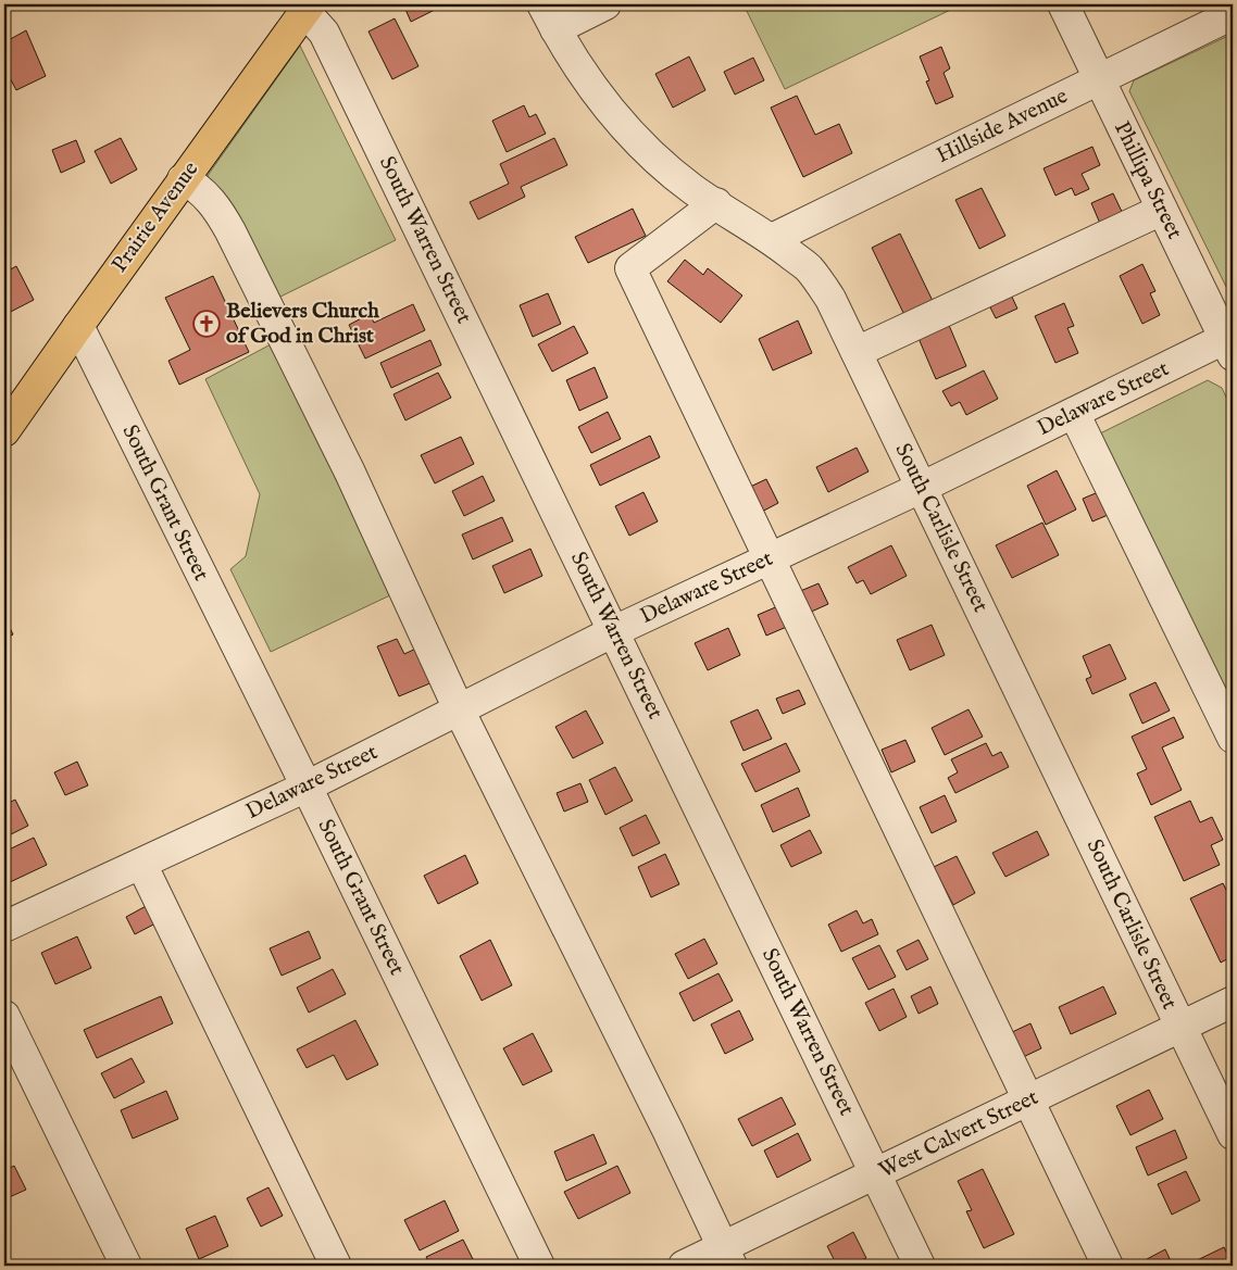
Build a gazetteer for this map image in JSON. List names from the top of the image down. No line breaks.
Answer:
{"streets":{"main road":["Prairie Avenue"],"street":["Hillside Avenue","Phillipa Street","South Warren Street","Delaware Street","South Grant Street","South Carlisle Street","West Calvert Street"]},"crossings":[["Hillside Avenue","Phillipa Street"],["Hillside Avenue","South Carlisle Street"],["Phillipa Street","Delaware Street"],["Prairie Avenue","South Warren Street"],["Prairie Avenue","South Grant Street"],["South Warren Street","Delaware Street"],["South Warren Street","West Calvert Street"],["Delaware Street","South Grant Street"],["Delaware Street","South Carlisle Street"],["South Carlisle Street","West Calvert Street"]],"places":{"church":["Believers Church of God in Christ"]}}
